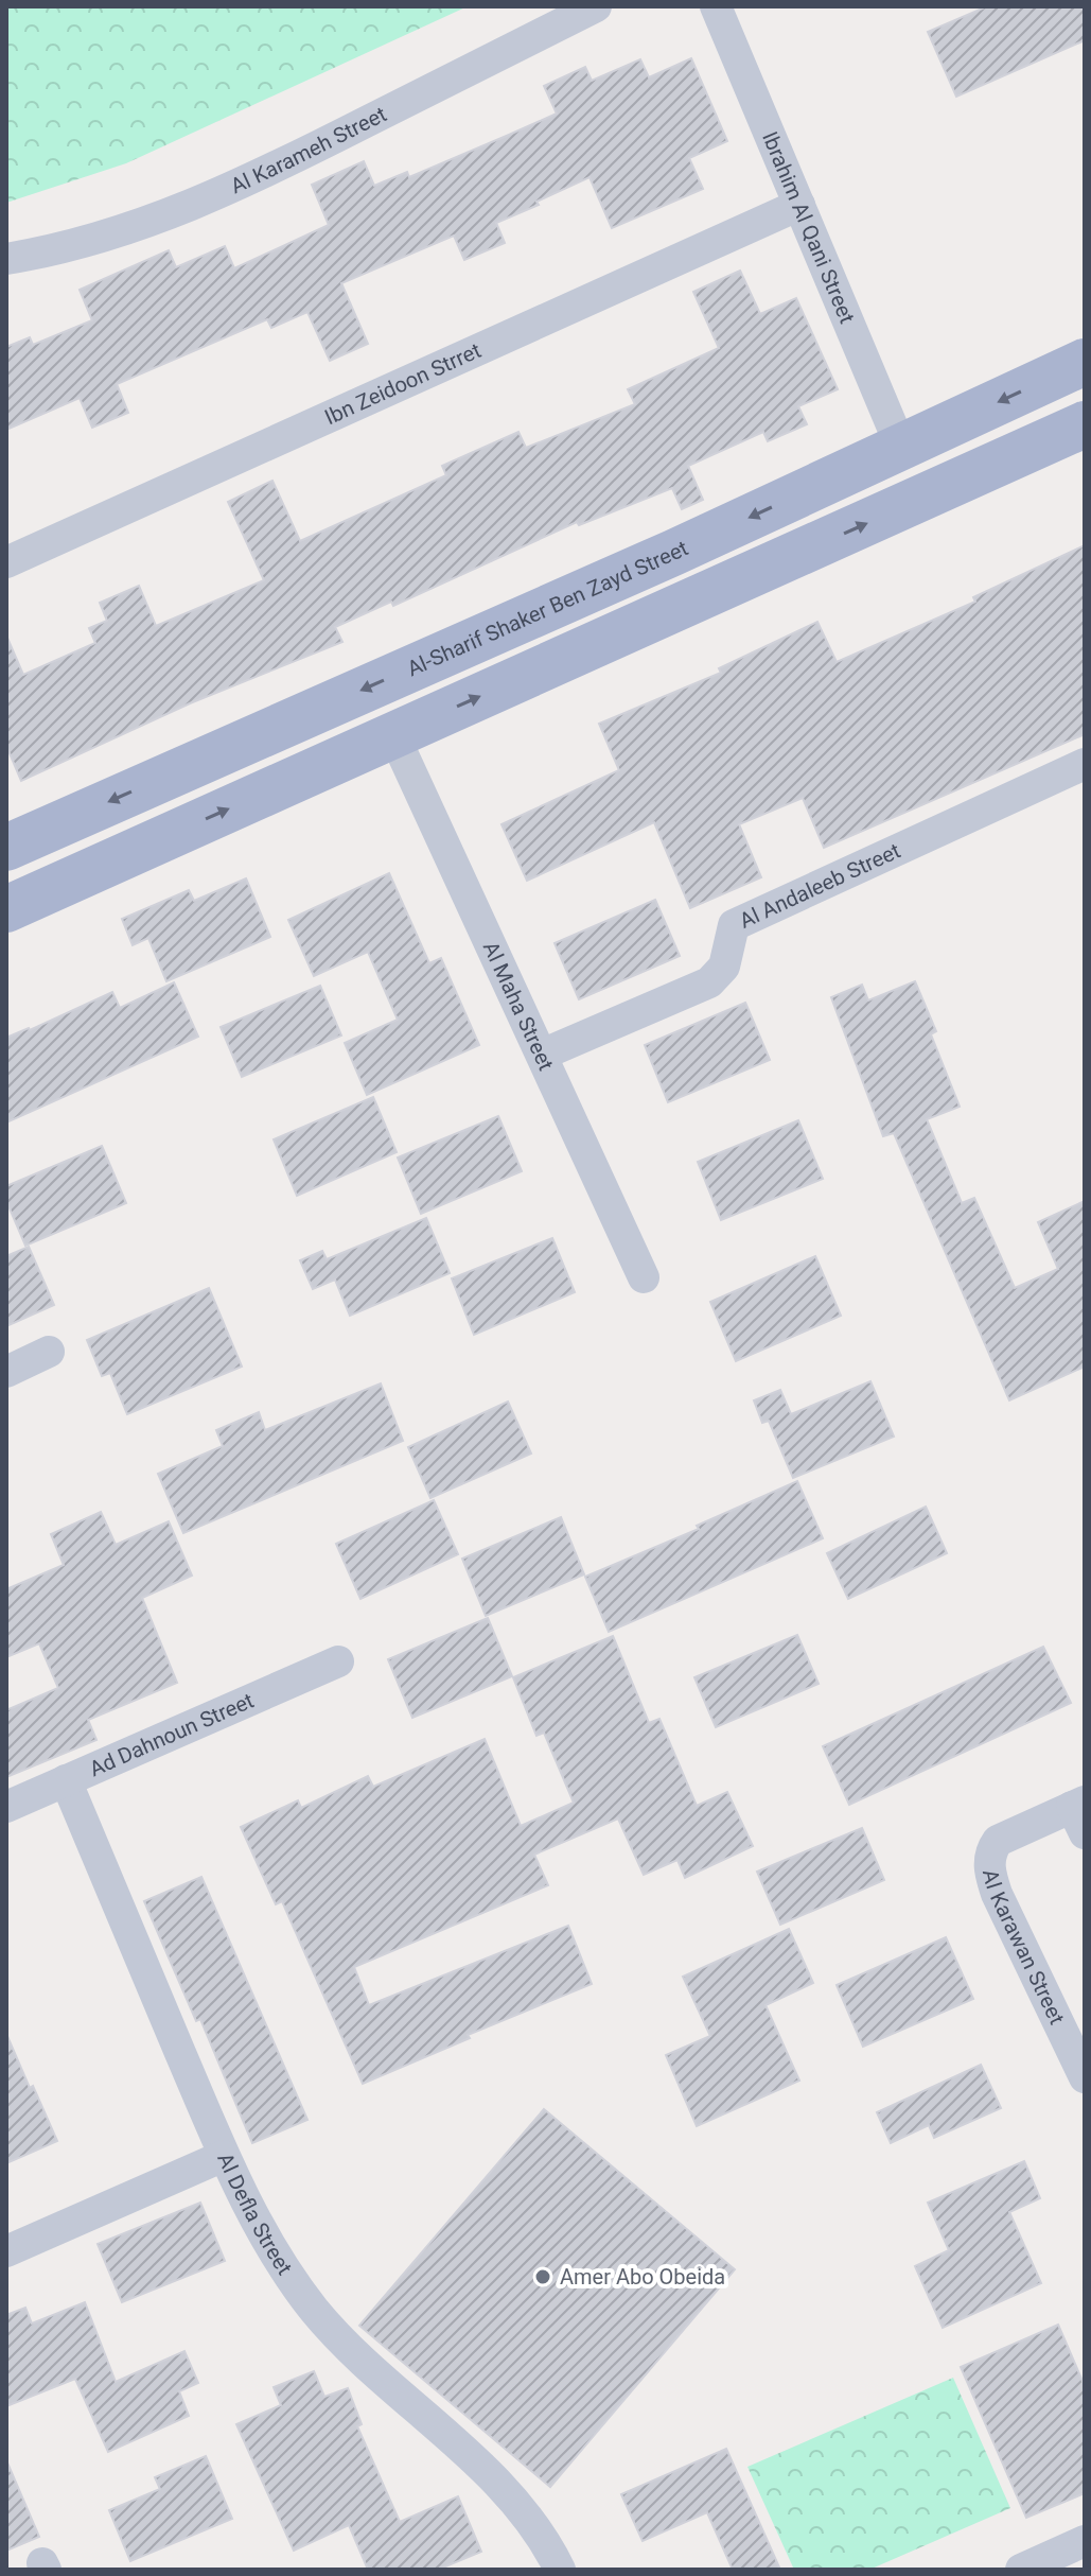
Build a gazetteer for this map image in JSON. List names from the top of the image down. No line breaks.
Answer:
{"streets":{"main road":["Al-Sharif Shaker Ben Zayd Street"],"street":["Al Karameh Street","Ibrahim Al Qani Street","Ibn Zeidoon Strret","Al Andaleeb Street","Al Maha Street","Ad Dahnoun Street","Al Karawan Street","Al Defla Street"]},"crossings":[["Ibrahim Al Qani Street","Ibn Zeidoon Strret"],["Ibrahim Al Qani Street","Al-Sharif Shaker Ben Zayd Street"],["Al Andaleeb Street","Al Maha Street"],["Ad Dahnoun Street","Al Defla Street"]],"places":["Amer Abo Obeida"]}
